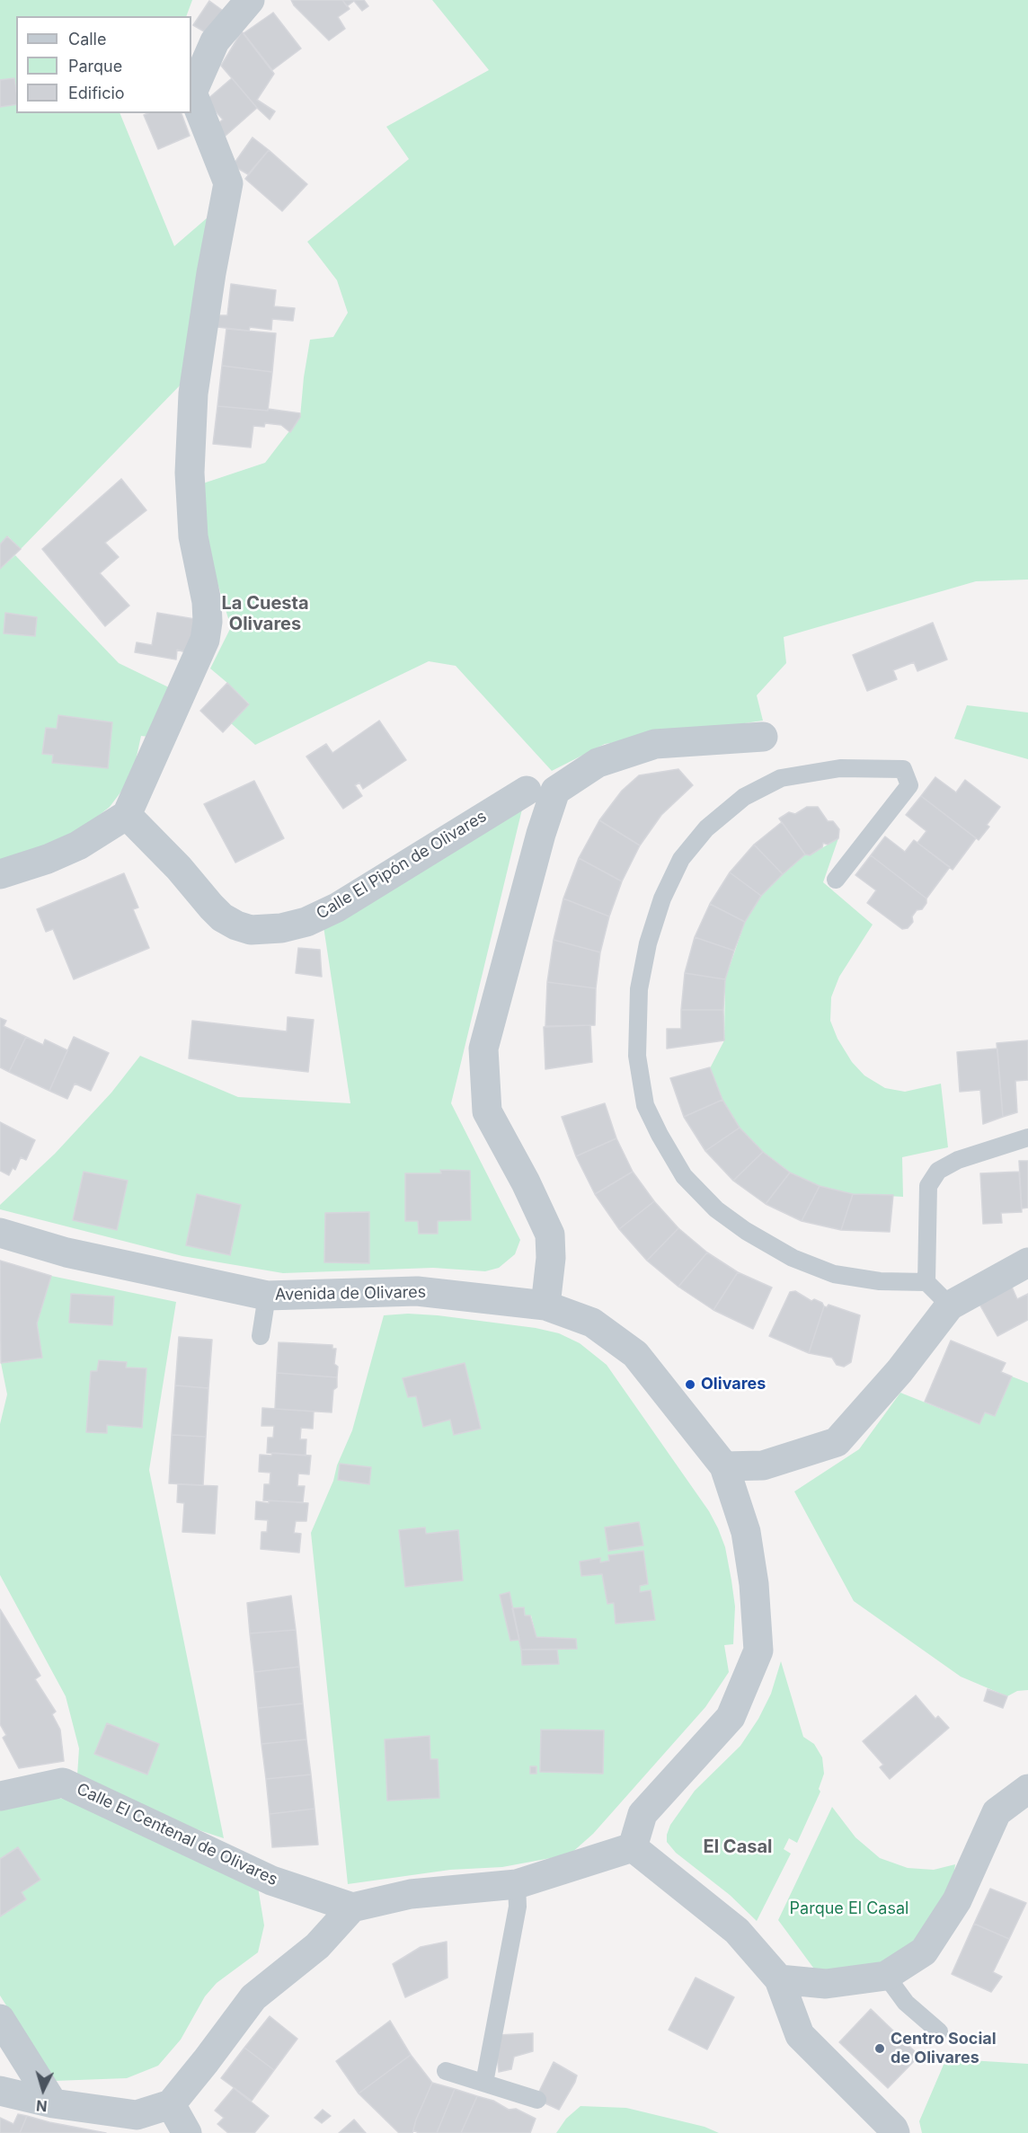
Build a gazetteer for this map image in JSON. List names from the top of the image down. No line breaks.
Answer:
{"streets":{"street":["Calle El Pipón de Olivares","Avenida de Olivares","Calle El Centenal de Olivares"]},"districts":["La Cuesta Olivares","El Casal"],"parks":["Parque El Casal"],"places":["Olivares","Centro Social de Olivares"],"legend":["Calle","Parque","Edificio"],"north":"bottom"}
